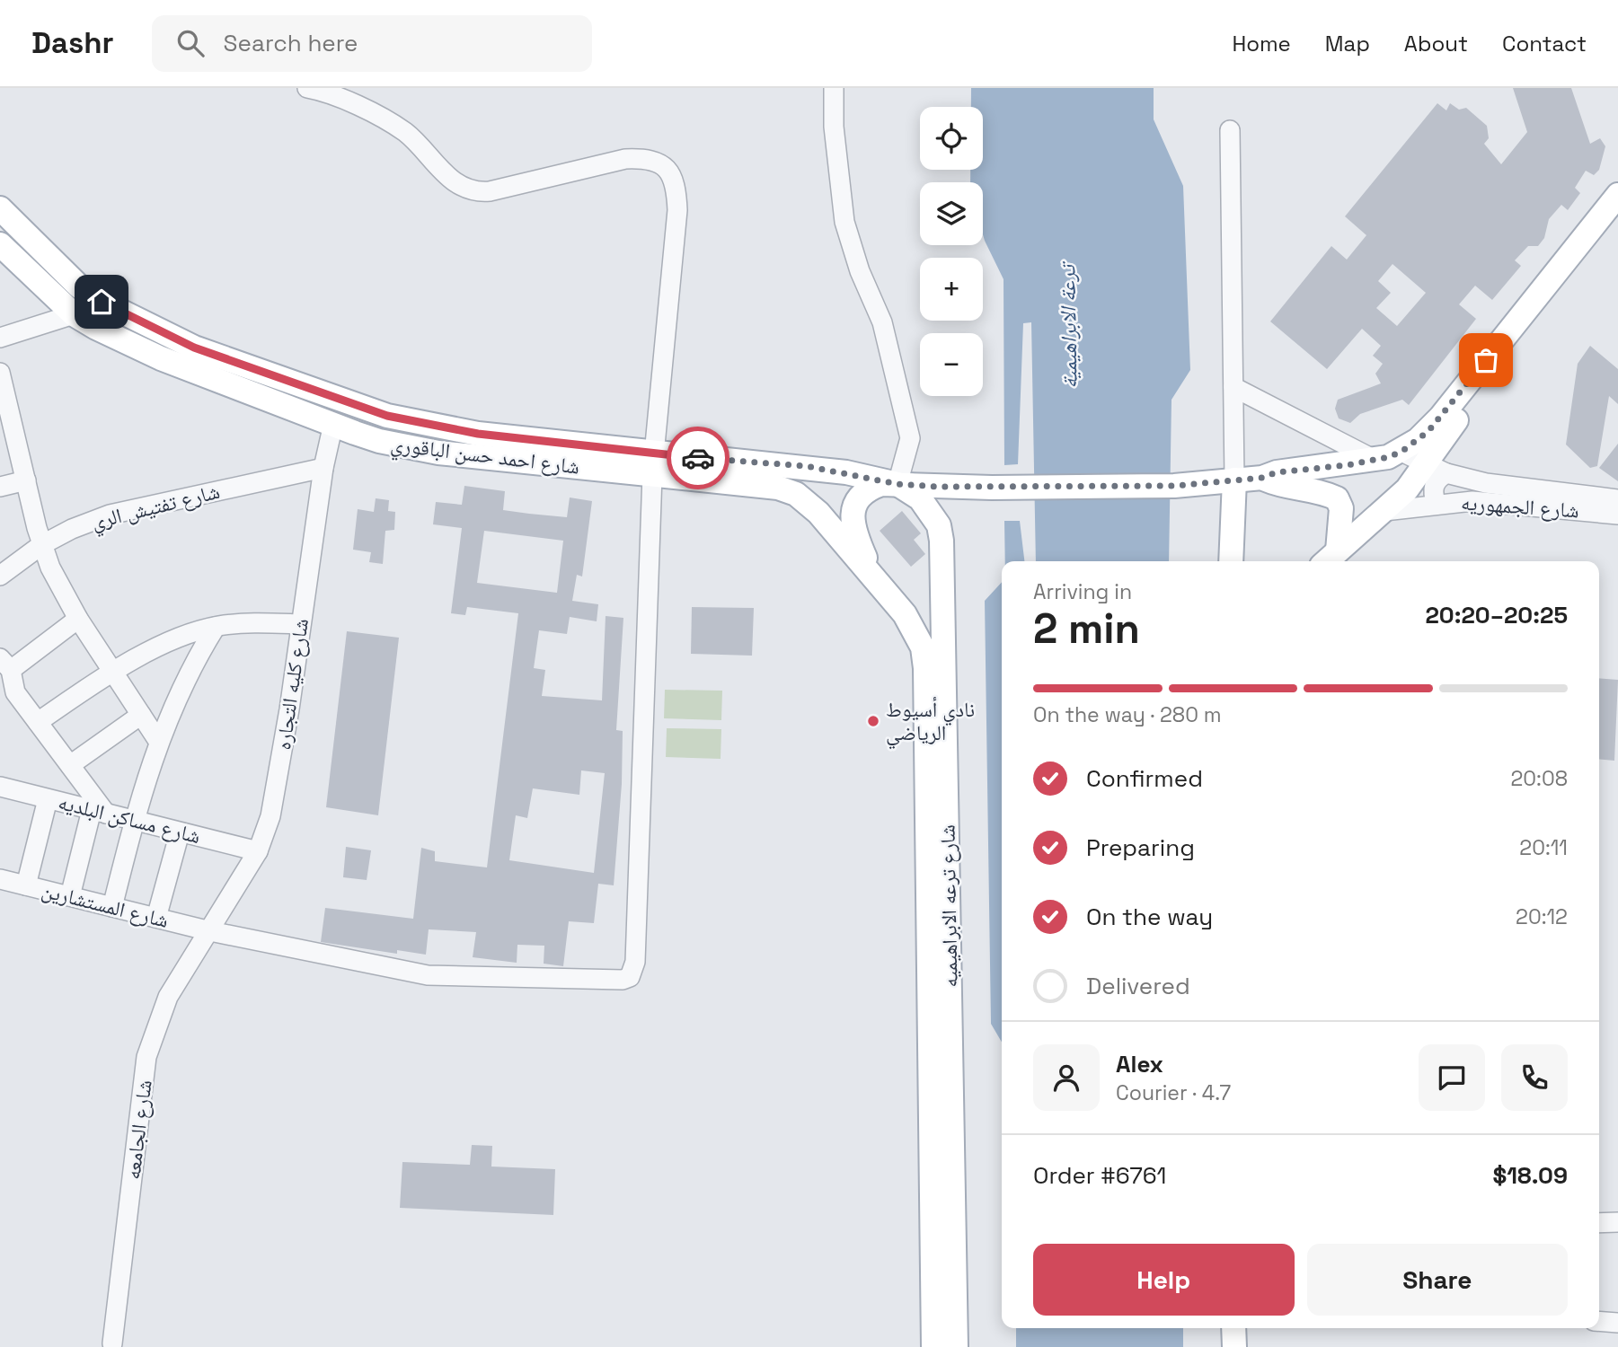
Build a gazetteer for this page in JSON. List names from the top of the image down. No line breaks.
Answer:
{"streets":{"main road":["شارع احمد حسن الباقوري","شارع ترعه الابراهيميه"],"street":["شارع تفتيش الري","شارع الجمهوريه","شارع كليه التجاره","شارع مساكن البلديه","شارع المستشارين","شارع الجامعه"]},"crossings":[["شارع احمد حسن الباقوري","شارع كليه التجاره"],["شارع احمد حسن الباقوري","شارع المستشارين"],["شارع احمد حسن الباقوري","شارع ترعه الابراهيميه"],["شارع تفتيش الري","شارع كليه التجاره"],["شارع كليه التجاره","شارع مساكن البلديه"],["شارع كليه التجاره","شارع المستشارين"],["شارع كليه التجاره","شارع الجامعه"],["شارع المستشارين","شارع الجامعه"]],"water":["ترعة الابراهيمية"],"places":["نادي أسيوط الرياضي"],"page":{"header":"Dashr","search":"Search here","nav":["Home","Map","About","Contact"],"map_buttons":["+","−"],"heading":["2 min","Arriving in","20:20–20:25"],"panel":["Alex","Courier · 4.7","Order #6761","$18.09"],"bar":"On the way · 280 m","list":[["Confirmed","20:08"],["Preparing","20:11"],["On the way","20:12"],"Delivered"],"buttons":["Help","Share"]}}
